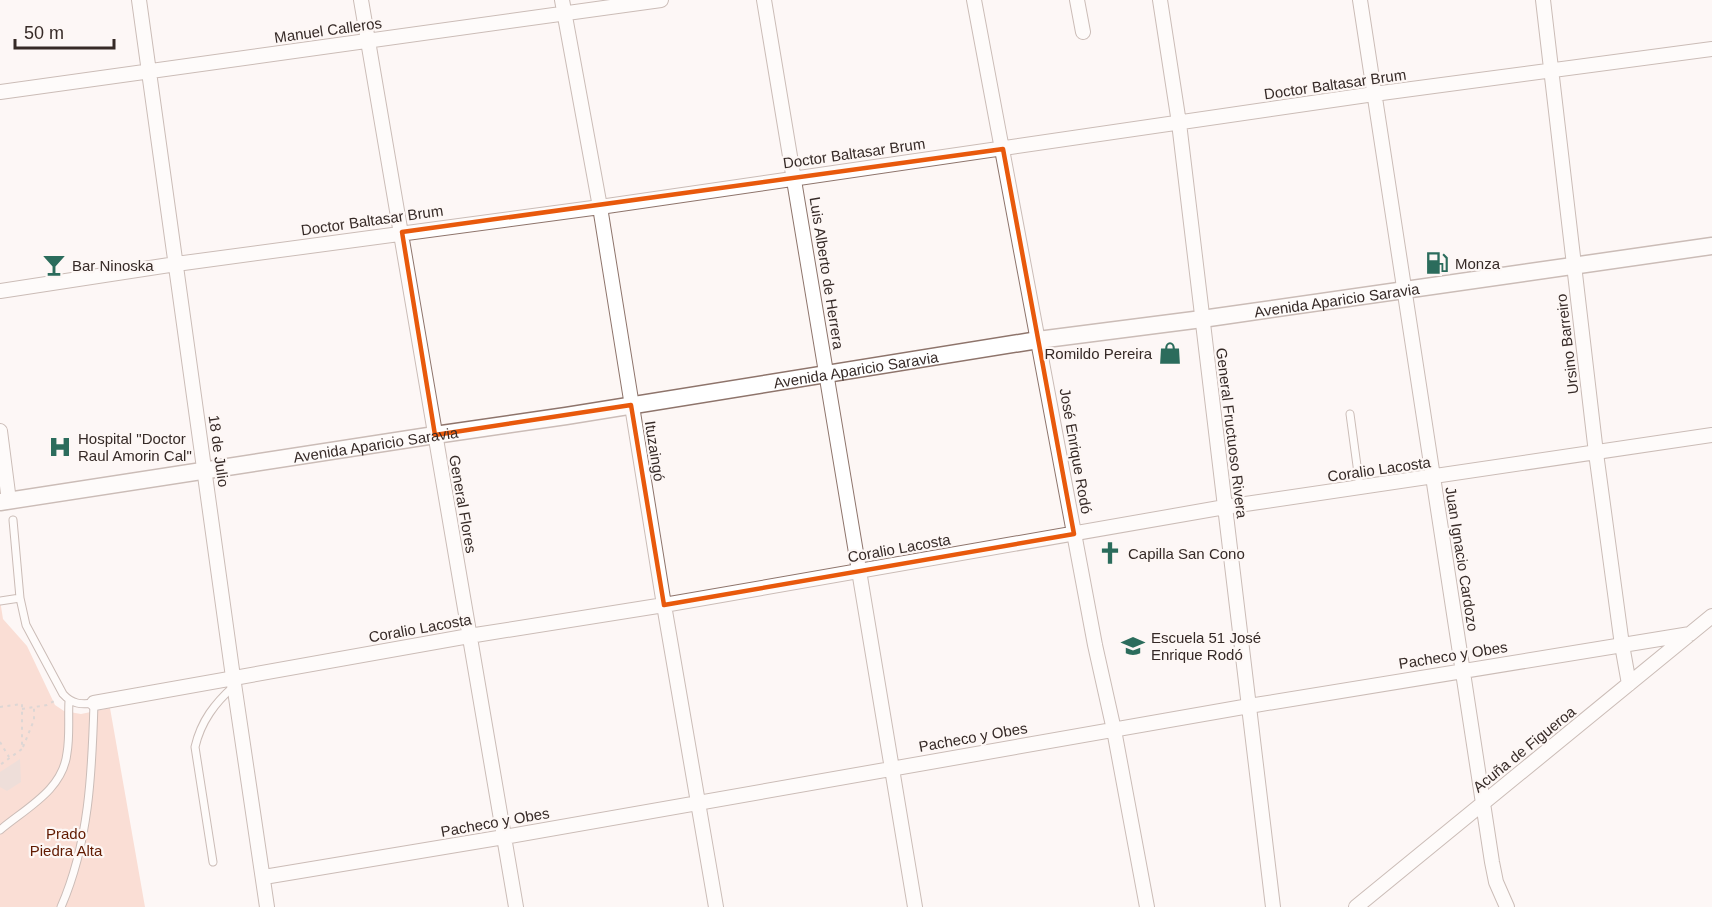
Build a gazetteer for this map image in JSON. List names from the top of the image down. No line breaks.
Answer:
{"streets":{"street":["Manuel Calleros","Doctor Baltasar Brum","Luis Alberto de Herrera","Avenida Aparicio Saravia","Ursino Barreiro","General Fructuoso Rivera","18 de Julio","Ituzaingó","José Enrique Rodó","Coralio Lacosta","General Flores","Juan Ignacio Cardozo","Pacheco y Obes","Acuña de Figueroa"]},"crossings":[["Manuel Calleros","18 de Julio"],["Manuel Calleros","Ituzaingó"],["Manuel Calleros","General Flores"],["Doctor Baltasar Brum","Luis Alberto de Herrera"],["Doctor Baltasar Brum","Ursino Barreiro"],["Doctor Baltasar Brum","General Fructuoso Rivera"],["Doctor Baltasar Brum","18 de Julio"],["Doctor Baltasar Brum","Ituzaingó"],["Doctor Baltasar Brum","José Enrique Rodó"],["Doctor Baltasar Brum","General Flores"],["Doctor Baltasar Brum","Juan Ignacio Cardozo"],["Luis Alberto de Herrera","Avenida Aparicio Saravia"],["Luis Alberto de Herrera","Coralio Lacosta"],["Luis Alberto de Herrera","Pacheco y Obes"],["Avenida Aparicio Saravia","Ursino Barreiro"],["Avenida Aparicio Saravia","General Fructuoso Rivera"],["Avenida Aparicio Saravia","18 de Julio"],["Avenida Aparicio Saravia","Ituzaingó"],["Avenida Aparicio Saravia","José Enrique Rodó"],["Avenida Aparicio Saravia","General Flores"],["Avenida Aparicio Saravia","Juan Ignacio Cardozo"],["Ursino Barreiro","Coralio Lacosta"],["Ursino Barreiro","Pacheco y Obes"],["Ursino Barreiro","Acuña de Figueroa"],["General Fructuoso Rivera","Coralio Lacosta"],["General Fructuoso Rivera","Pacheco y Obes"],["18 de Julio","Coralio Lacosta"],["18 de Julio","Pacheco y Obes"],["Ituzaingó","Coralio Lacosta"],["Ituzaingó","Pacheco y Obes"],["José Enrique Rodó","Coralio Lacosta"],["José Enrique Rodó","Pacheco y Obes"],["Coralio Lacosta","General Flores"],["Coralio Lacosta","Juan Ignacio Cardozo"],["General Flores","Pacheco y Obes"],["Juan Ignacio Cardozo","Pacheco y Obes"],["Juan Ignacio Cardozo","Acuña de Figueroa"],["Pacheco y Obes","Acuña de Figueroa"]],"parks":["Prado Piedra Alta"],"places":{"fuel station":["Monza"],"bar":["Bar Ninoska"],"shop":["Romildo Pereira"],"hospital":["Hospital \"Doctor Raul Amorin Cal\""],"church":["Capilla San Cono"],"school or university":["Escuela 51 José Enrique Rodó"]},"scale_bar":"50 m"}
